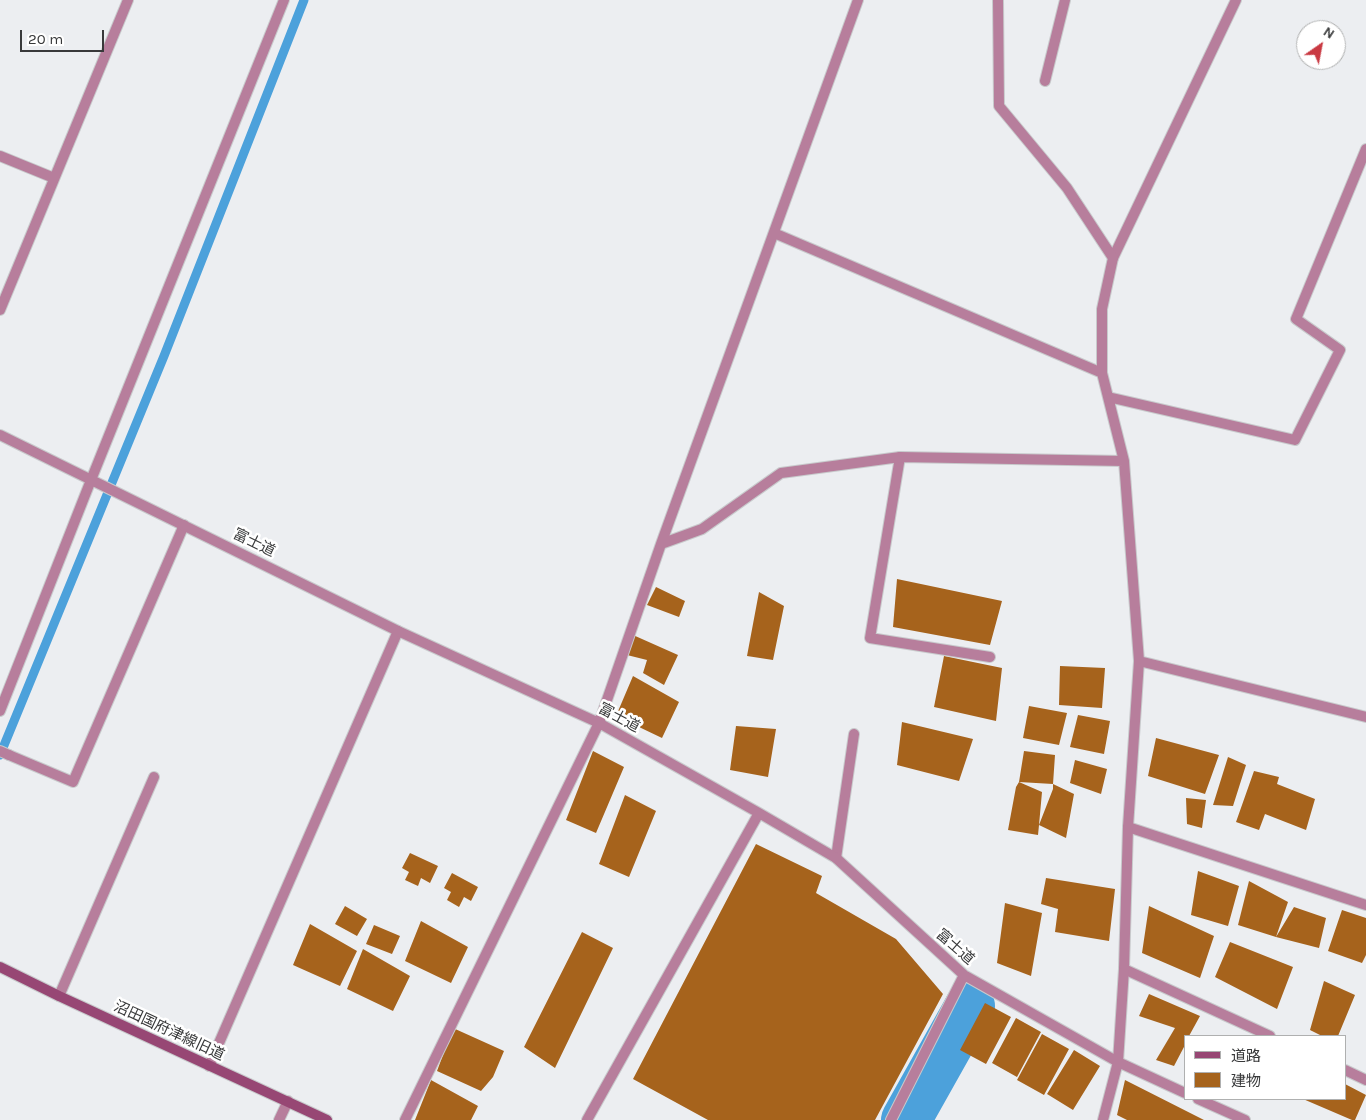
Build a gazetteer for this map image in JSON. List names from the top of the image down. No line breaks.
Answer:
{"streets":{"street":["富士道","沼田国府津線旧道"]},"legend":["道路","建物"],"scale_bar":"20 m","north":"top right"}
